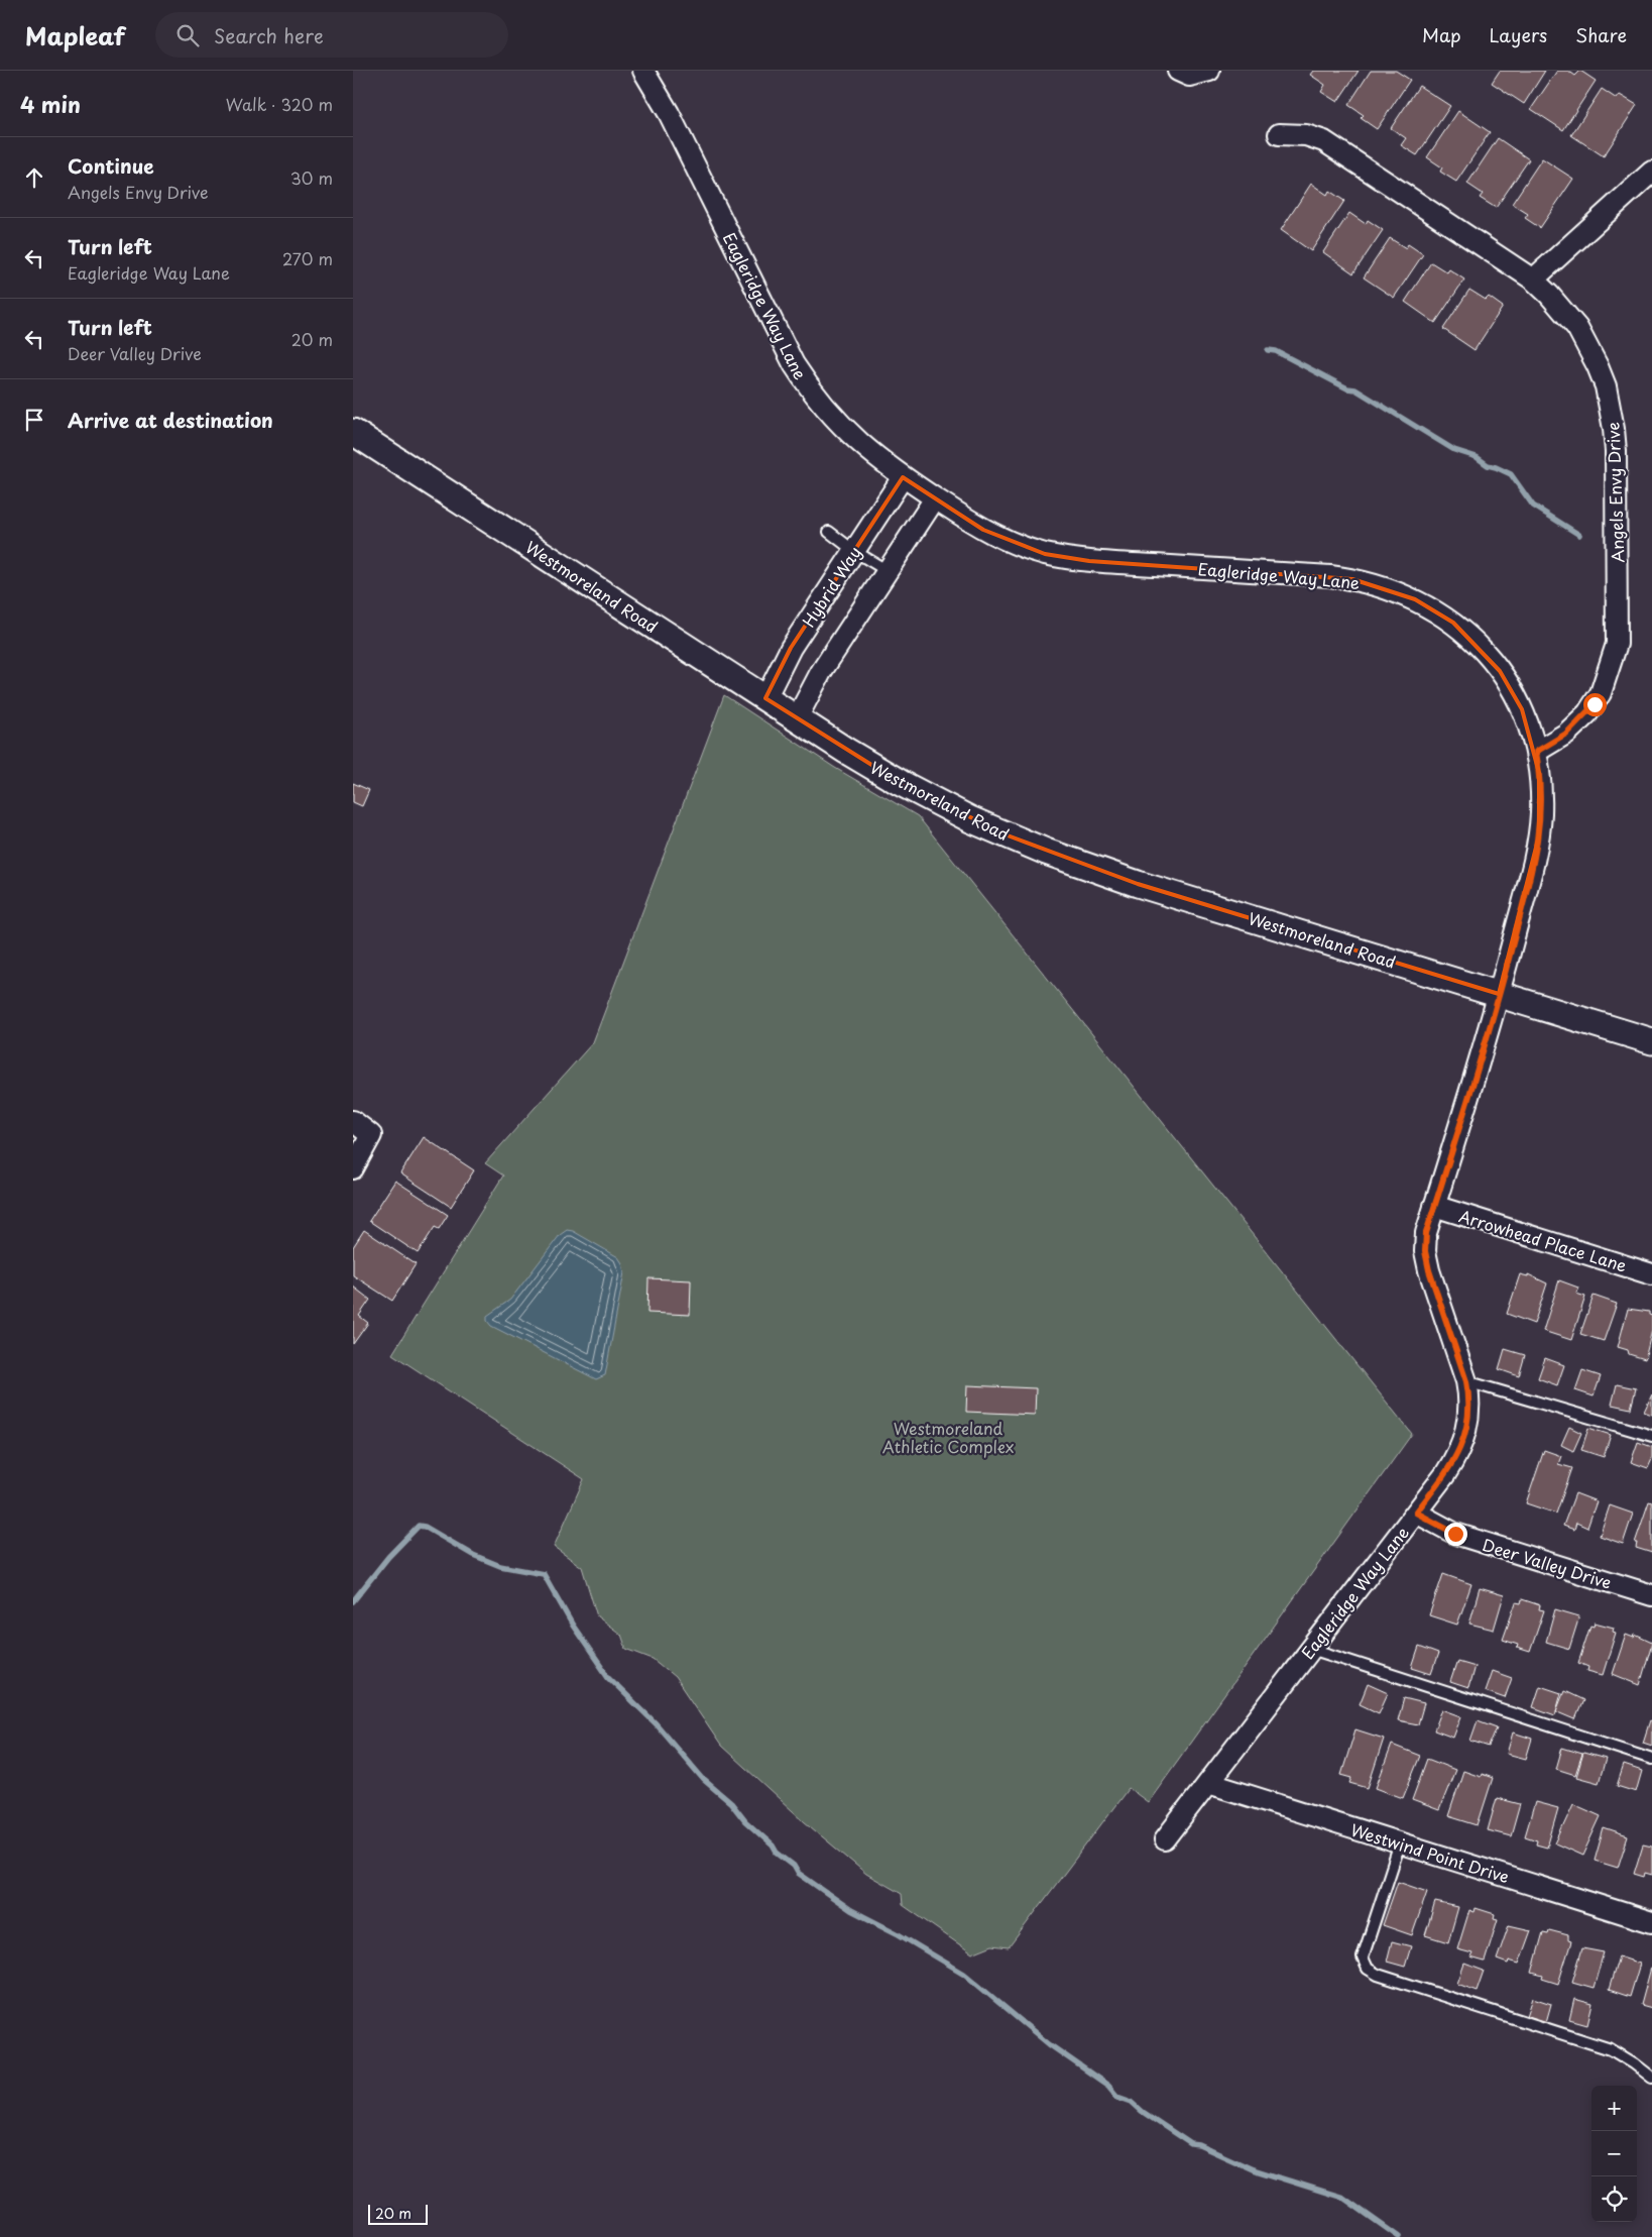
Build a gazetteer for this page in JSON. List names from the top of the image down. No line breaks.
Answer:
{"streets":{"street":["Eagleridge Way Lane","Angels Envy Drive","Westmoreland Road","Hybrid Way","Arrowhead Place Lane","Deer Valley Drive","Westwind Point Drive"]},"crossings":[["Eagleridge Way Lane","Angels Envy Drive"],["Eagleridge Way Lane","Westmoreland Road"],["Eagleridge Way Lane","Hybrid Way"],["Eagleridge Way Lane","Arrowhead Place Lane"],["Eagleridge Way Lane","Deer Valley Drive"],["Eagleridge Way Lane","Westwind Point Drive"],["Westmoreland Road","Hybrid Way"]],"parks":["Westmoreland Athletic Complex"],"scale_bar":"20 m","page":{"header":"Mapleaf","search":"Search here","nav":["Map","Layers","Share"],"heading":["4 min","Walk · 320 m"],"list":[["Continue","Angels Envy Drive","30 m"],["Turn left","Eagleridge Way Lane","270 m"],["Turn left","Deer Valley Drive","20 m"],"Arrive at destination"],"map_buttons":["+","−"],"scale":"20 m"}}
